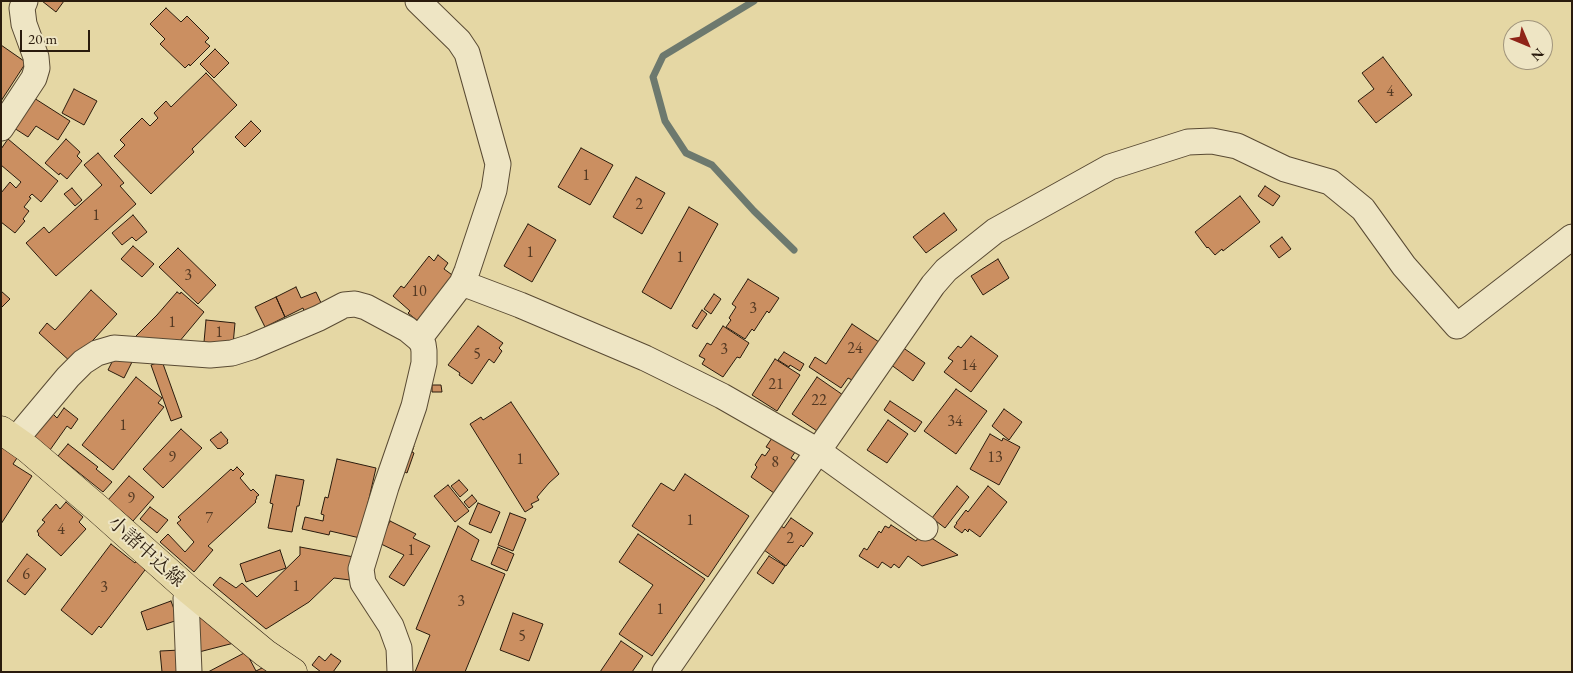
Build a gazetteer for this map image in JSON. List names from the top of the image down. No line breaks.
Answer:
{"streets":{"main road":["小諸中込線"]},"house_numbers":["4","1","2","1","1","1","3","10","3","1","1","24","3","5","14","21","22","34","1","9","13","1","8","9","7","1","4","2","1","6","1","3","3","1","5"],"scale_bar":"20 m","north":"bottom right"}
